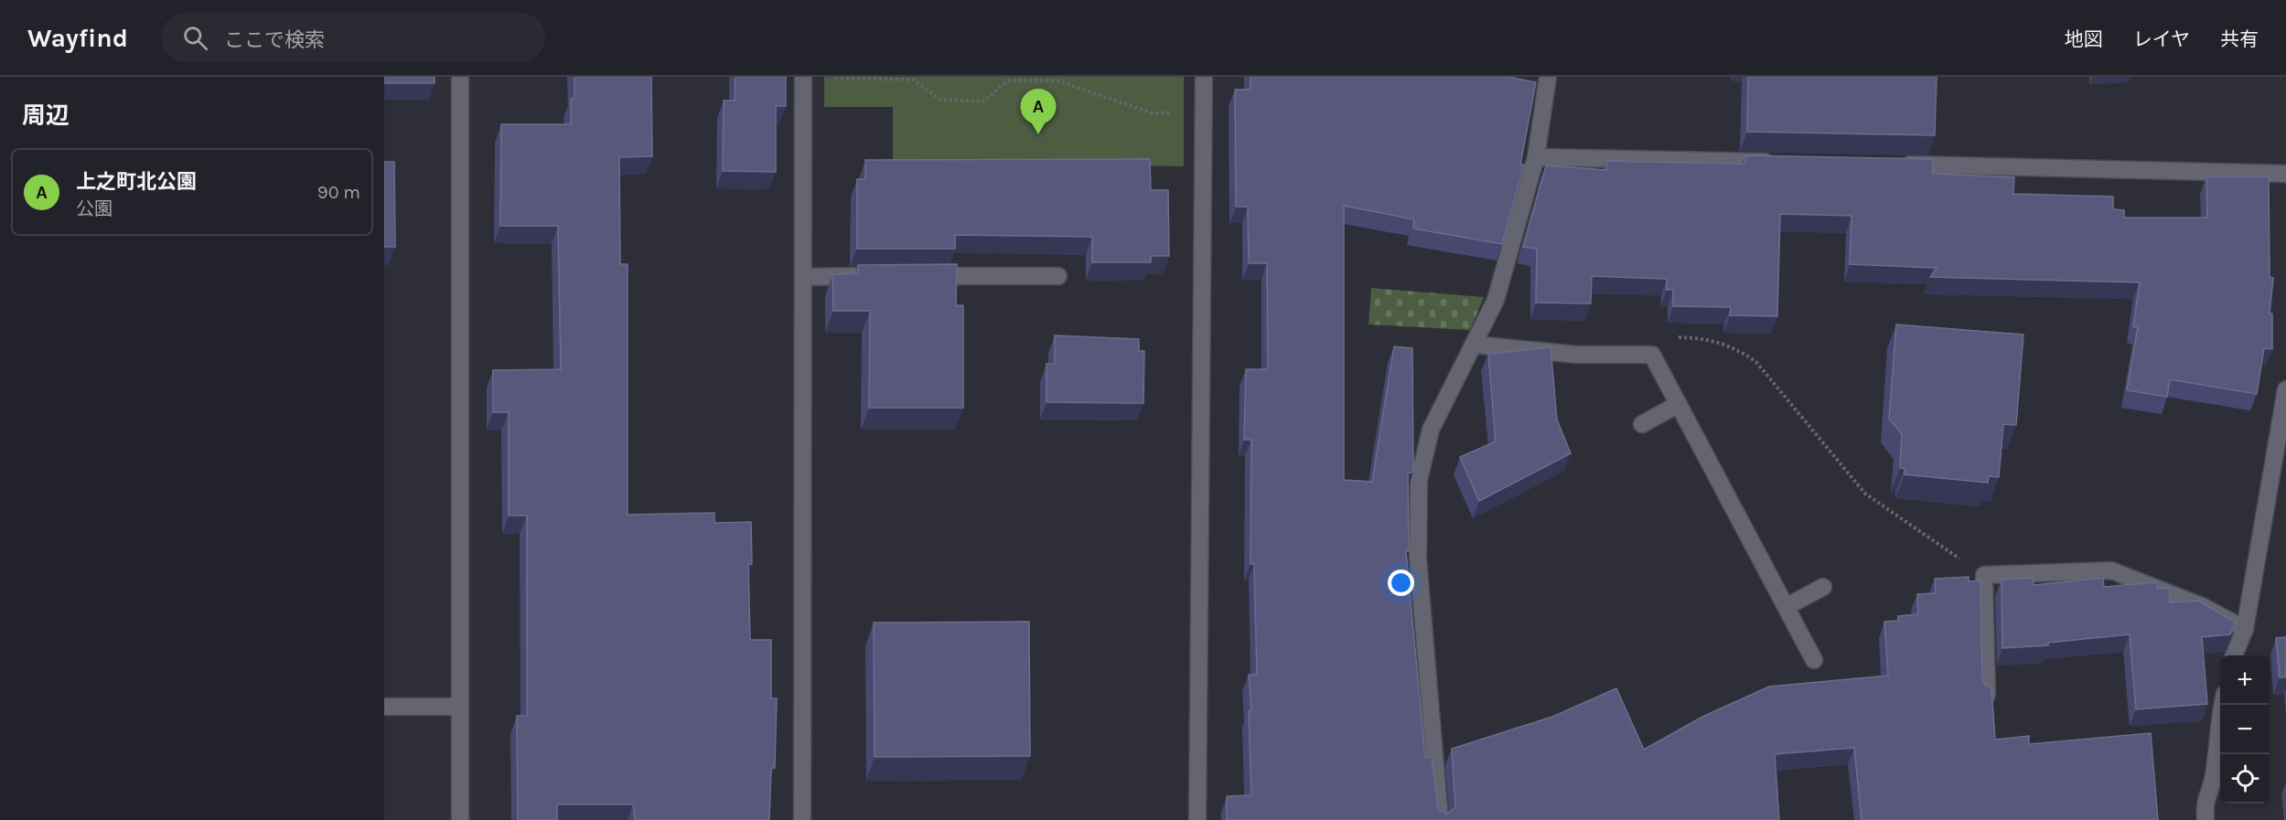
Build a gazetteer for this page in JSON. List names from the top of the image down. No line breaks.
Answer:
{"page":{"header":"Wayfind","search":"ここで検索","nav":["地図","レイヤ","共有"],"heading":"周辺","pins":"A","list":[{"mark":"A","name":"上之町北公園","note":"公園","value":"90 m"}],"map_buttons":["+","−"]}}
